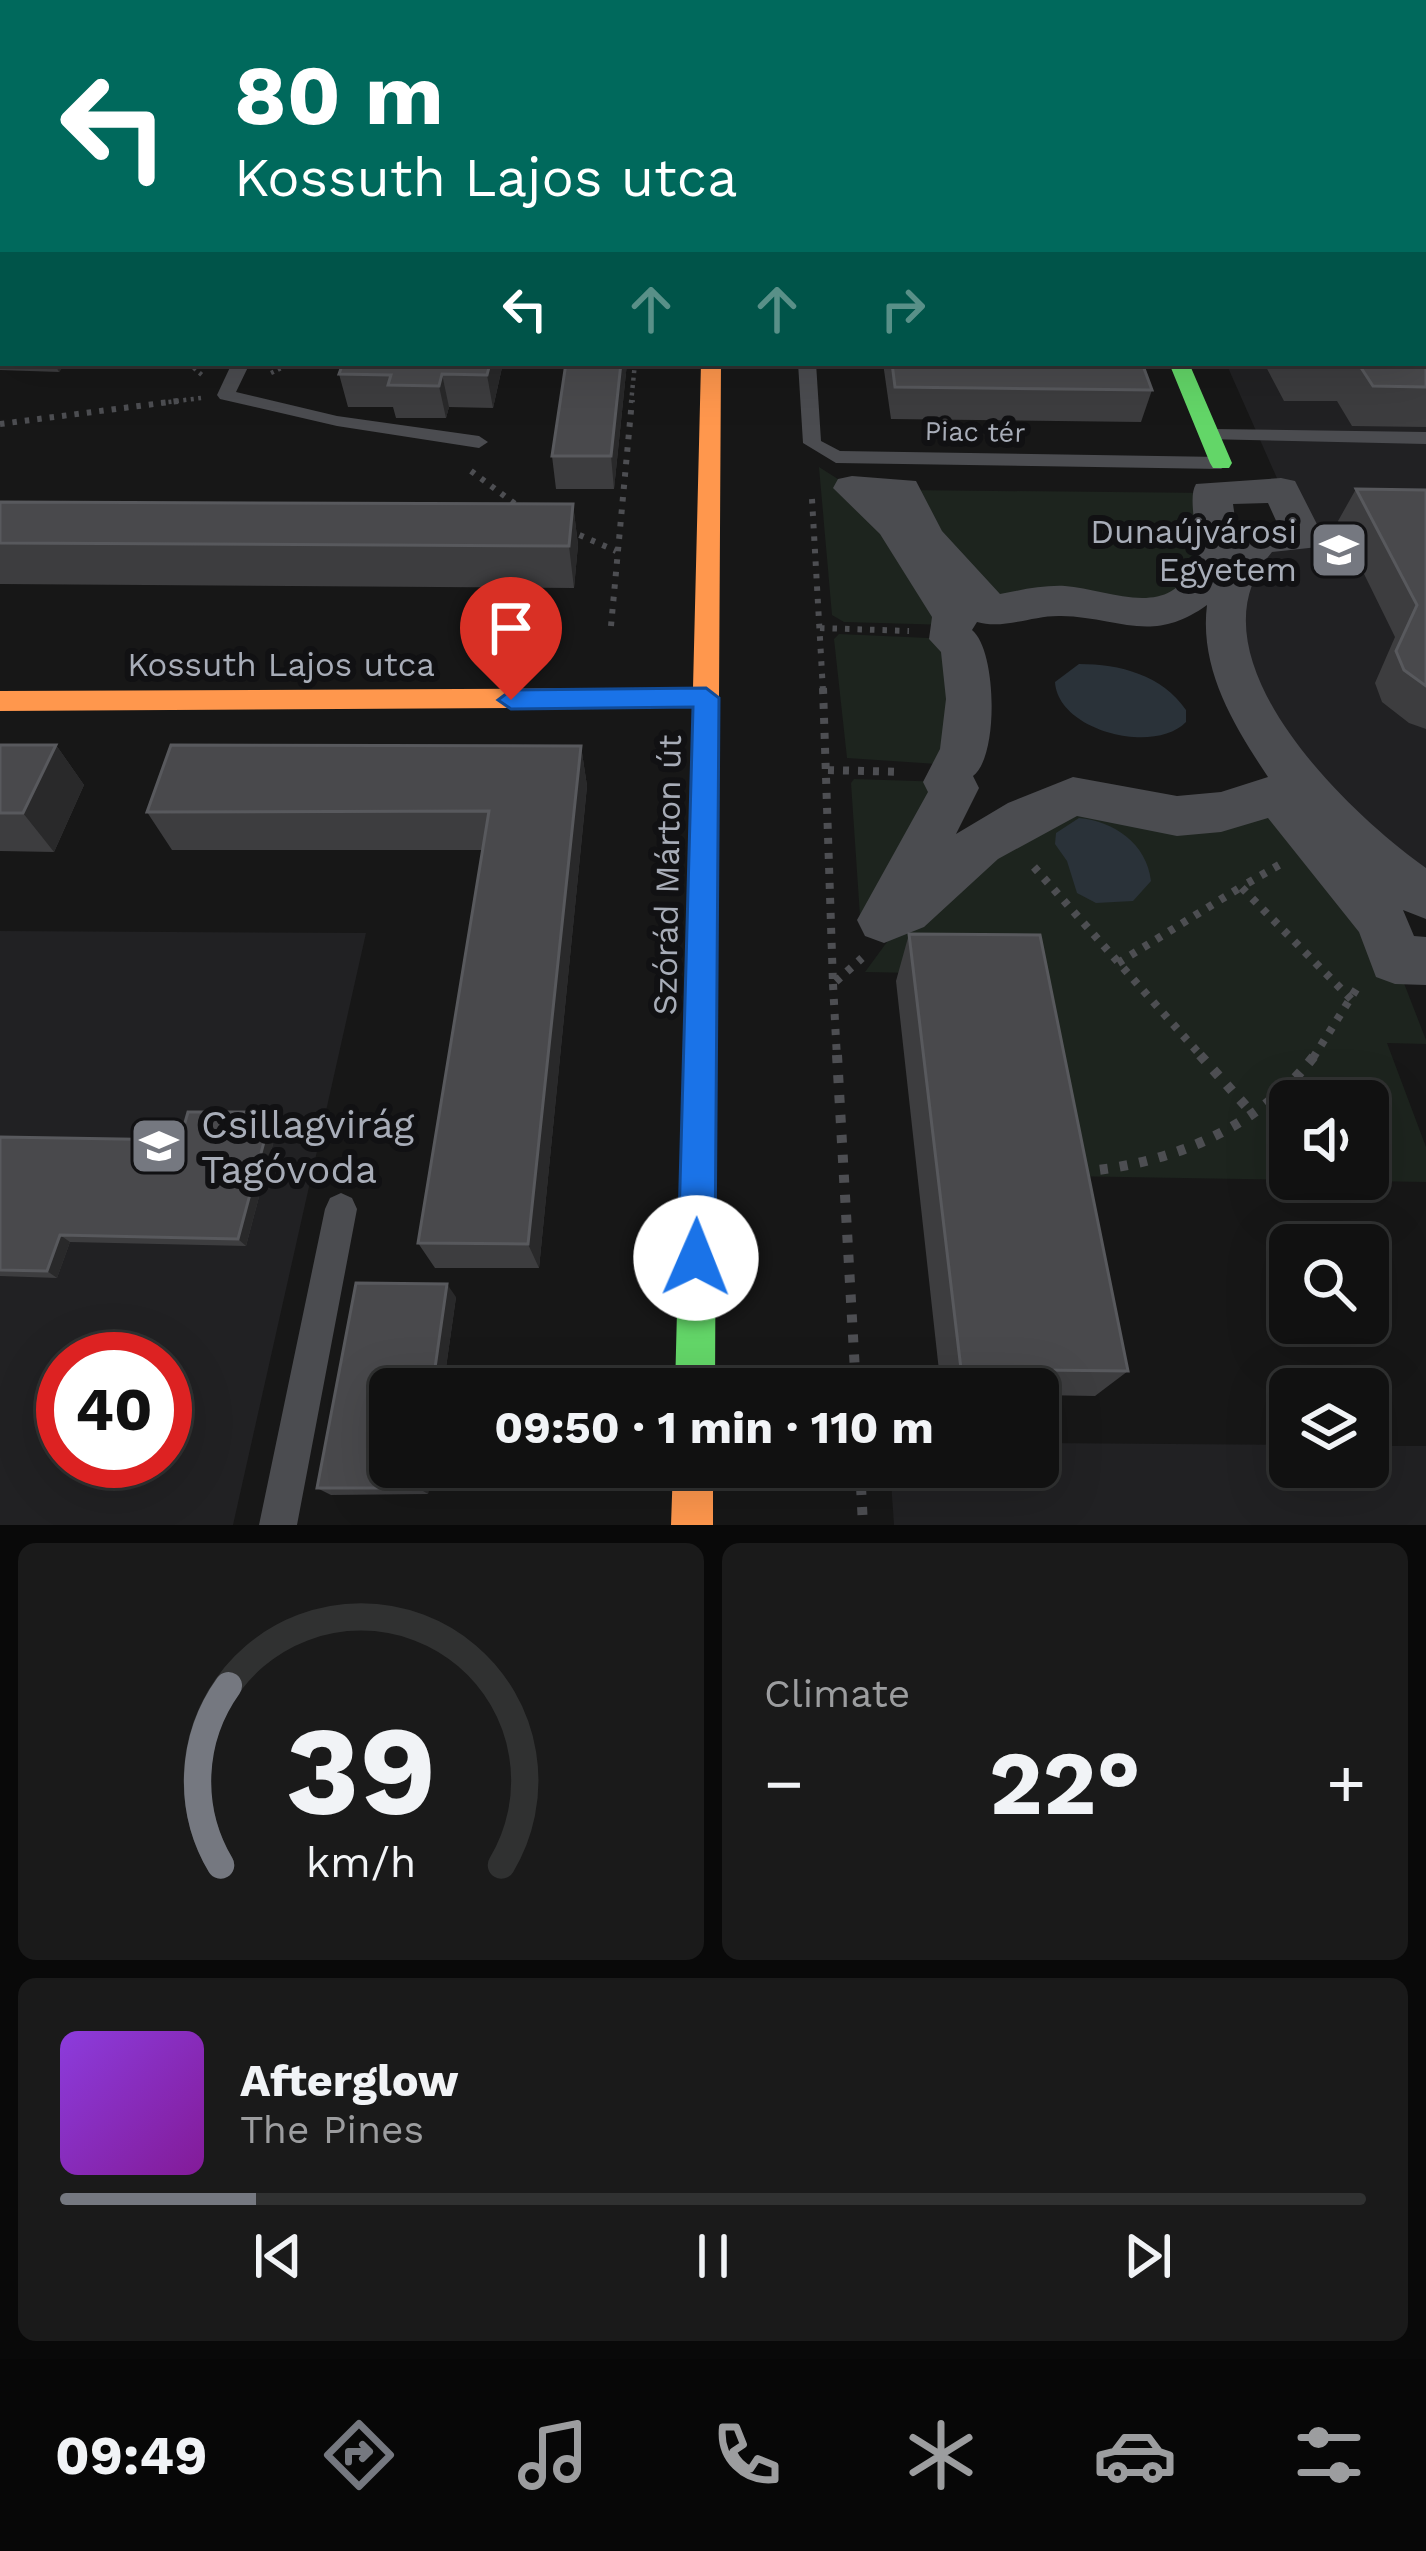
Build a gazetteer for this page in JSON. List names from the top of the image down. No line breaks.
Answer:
{"streets":{"street":["Kossuth Lajos utca","Szórád Márton út"],"lane":["Piac tér"]},"crossings":[["Kossuth Lajos utca","Szórád Márton út"]],"places":{"school or university":["Dunaújvárosi Egyetem","Csillagvirág Tagóvoda"]},"page":{"turn":["80 m","Kossuth Lajos utca"],"limit":"40","trip":"09:50 · 1 min · 110 m","tile":"Climate","heat":["−","22°","+"],"song":["Afterglow","The Pines"],"tabs":"09:49","gauge":["39","km/h"]}}
